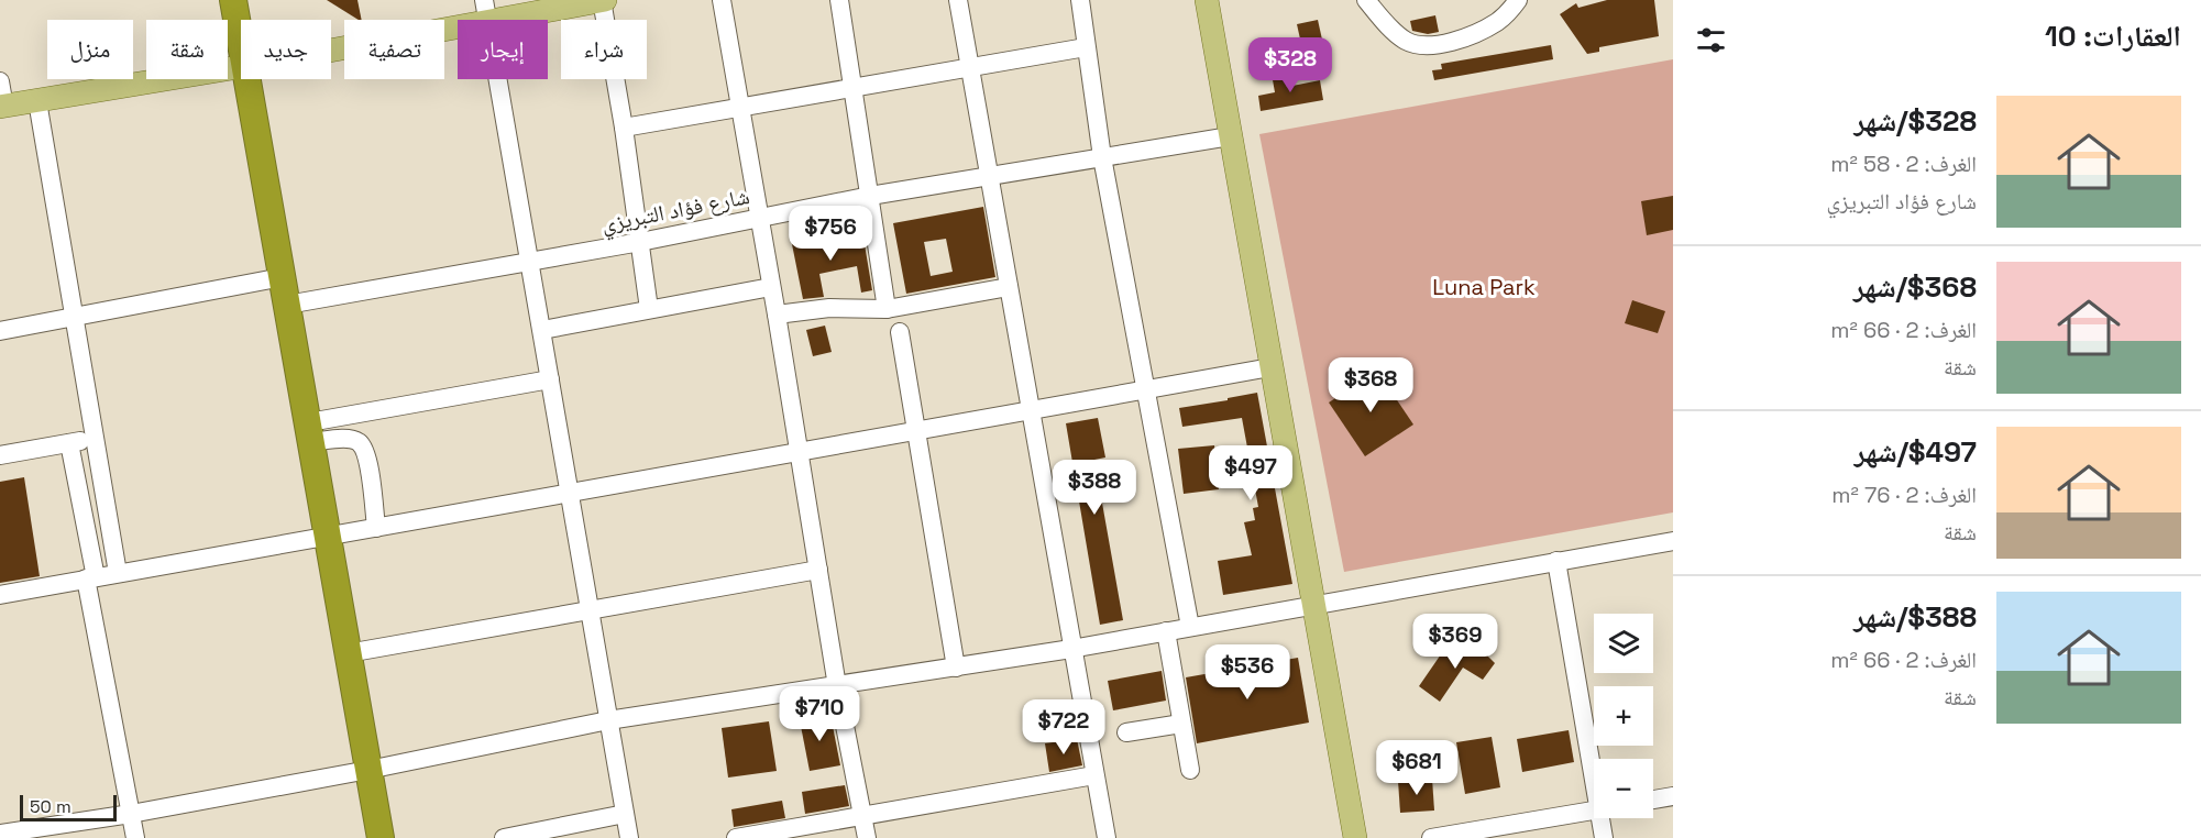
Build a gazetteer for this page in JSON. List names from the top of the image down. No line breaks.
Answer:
{"streets":{"street":["شارع فؤاد التبريزي"]},"parks":["Luna Park"],"scale_bar":"50 m","page":{"heading":"العقارات: 10","chip":["شراء","إيجار","تصفية","جديد","شقة","منزل"],"price":["$328","$756","$368","$497","$388","$369","$536","$710","$722","$681"],"list":[{"name":"$328/شهر","note":"الغرف: 2 · 58 m² · شارع فؤاد التبريزي"},{"name":"$368/شهر","note":"الغرف: 2 · 66 m² · شقة"},{"name":"$497/شهر","note":"الغرف: 2 · 76 m² · شقة"},{"name":"$388/شهر","note":"الغرف: 2 · 66 m² · شقة"}],"map_buttons":["+","−"],"scale":"50 m"}}
